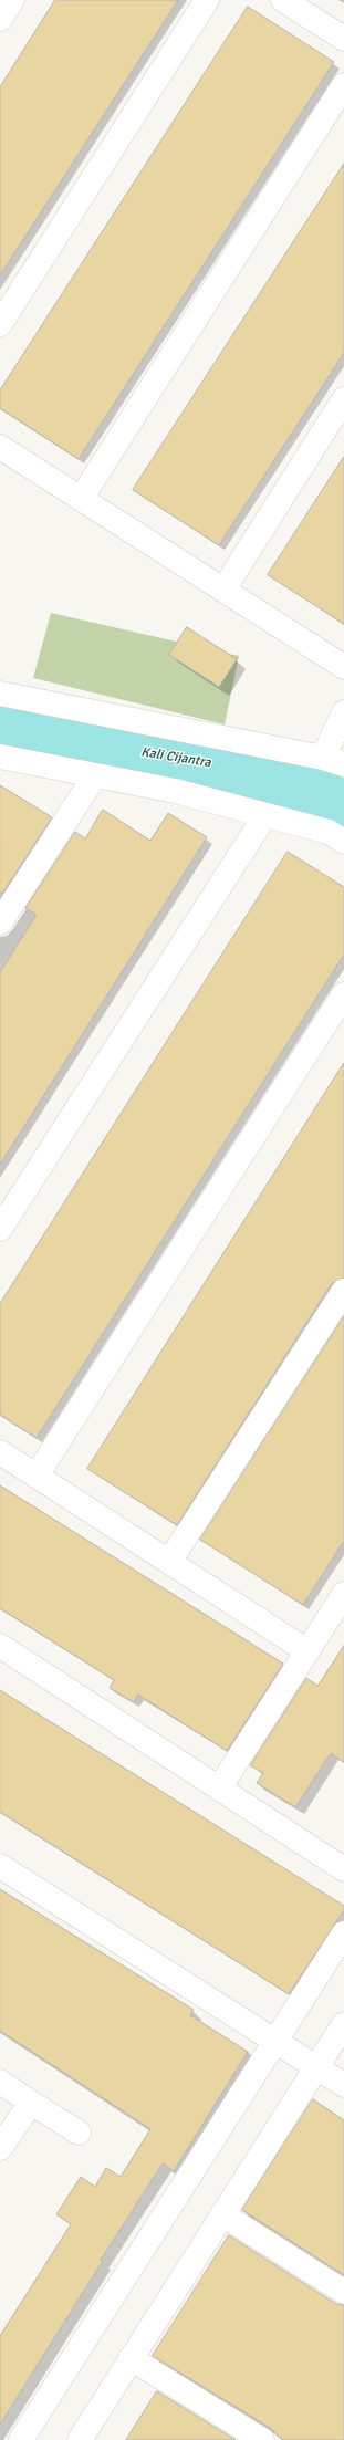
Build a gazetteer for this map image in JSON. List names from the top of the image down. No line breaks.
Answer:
{"water":["Kali Cijantra"]}
